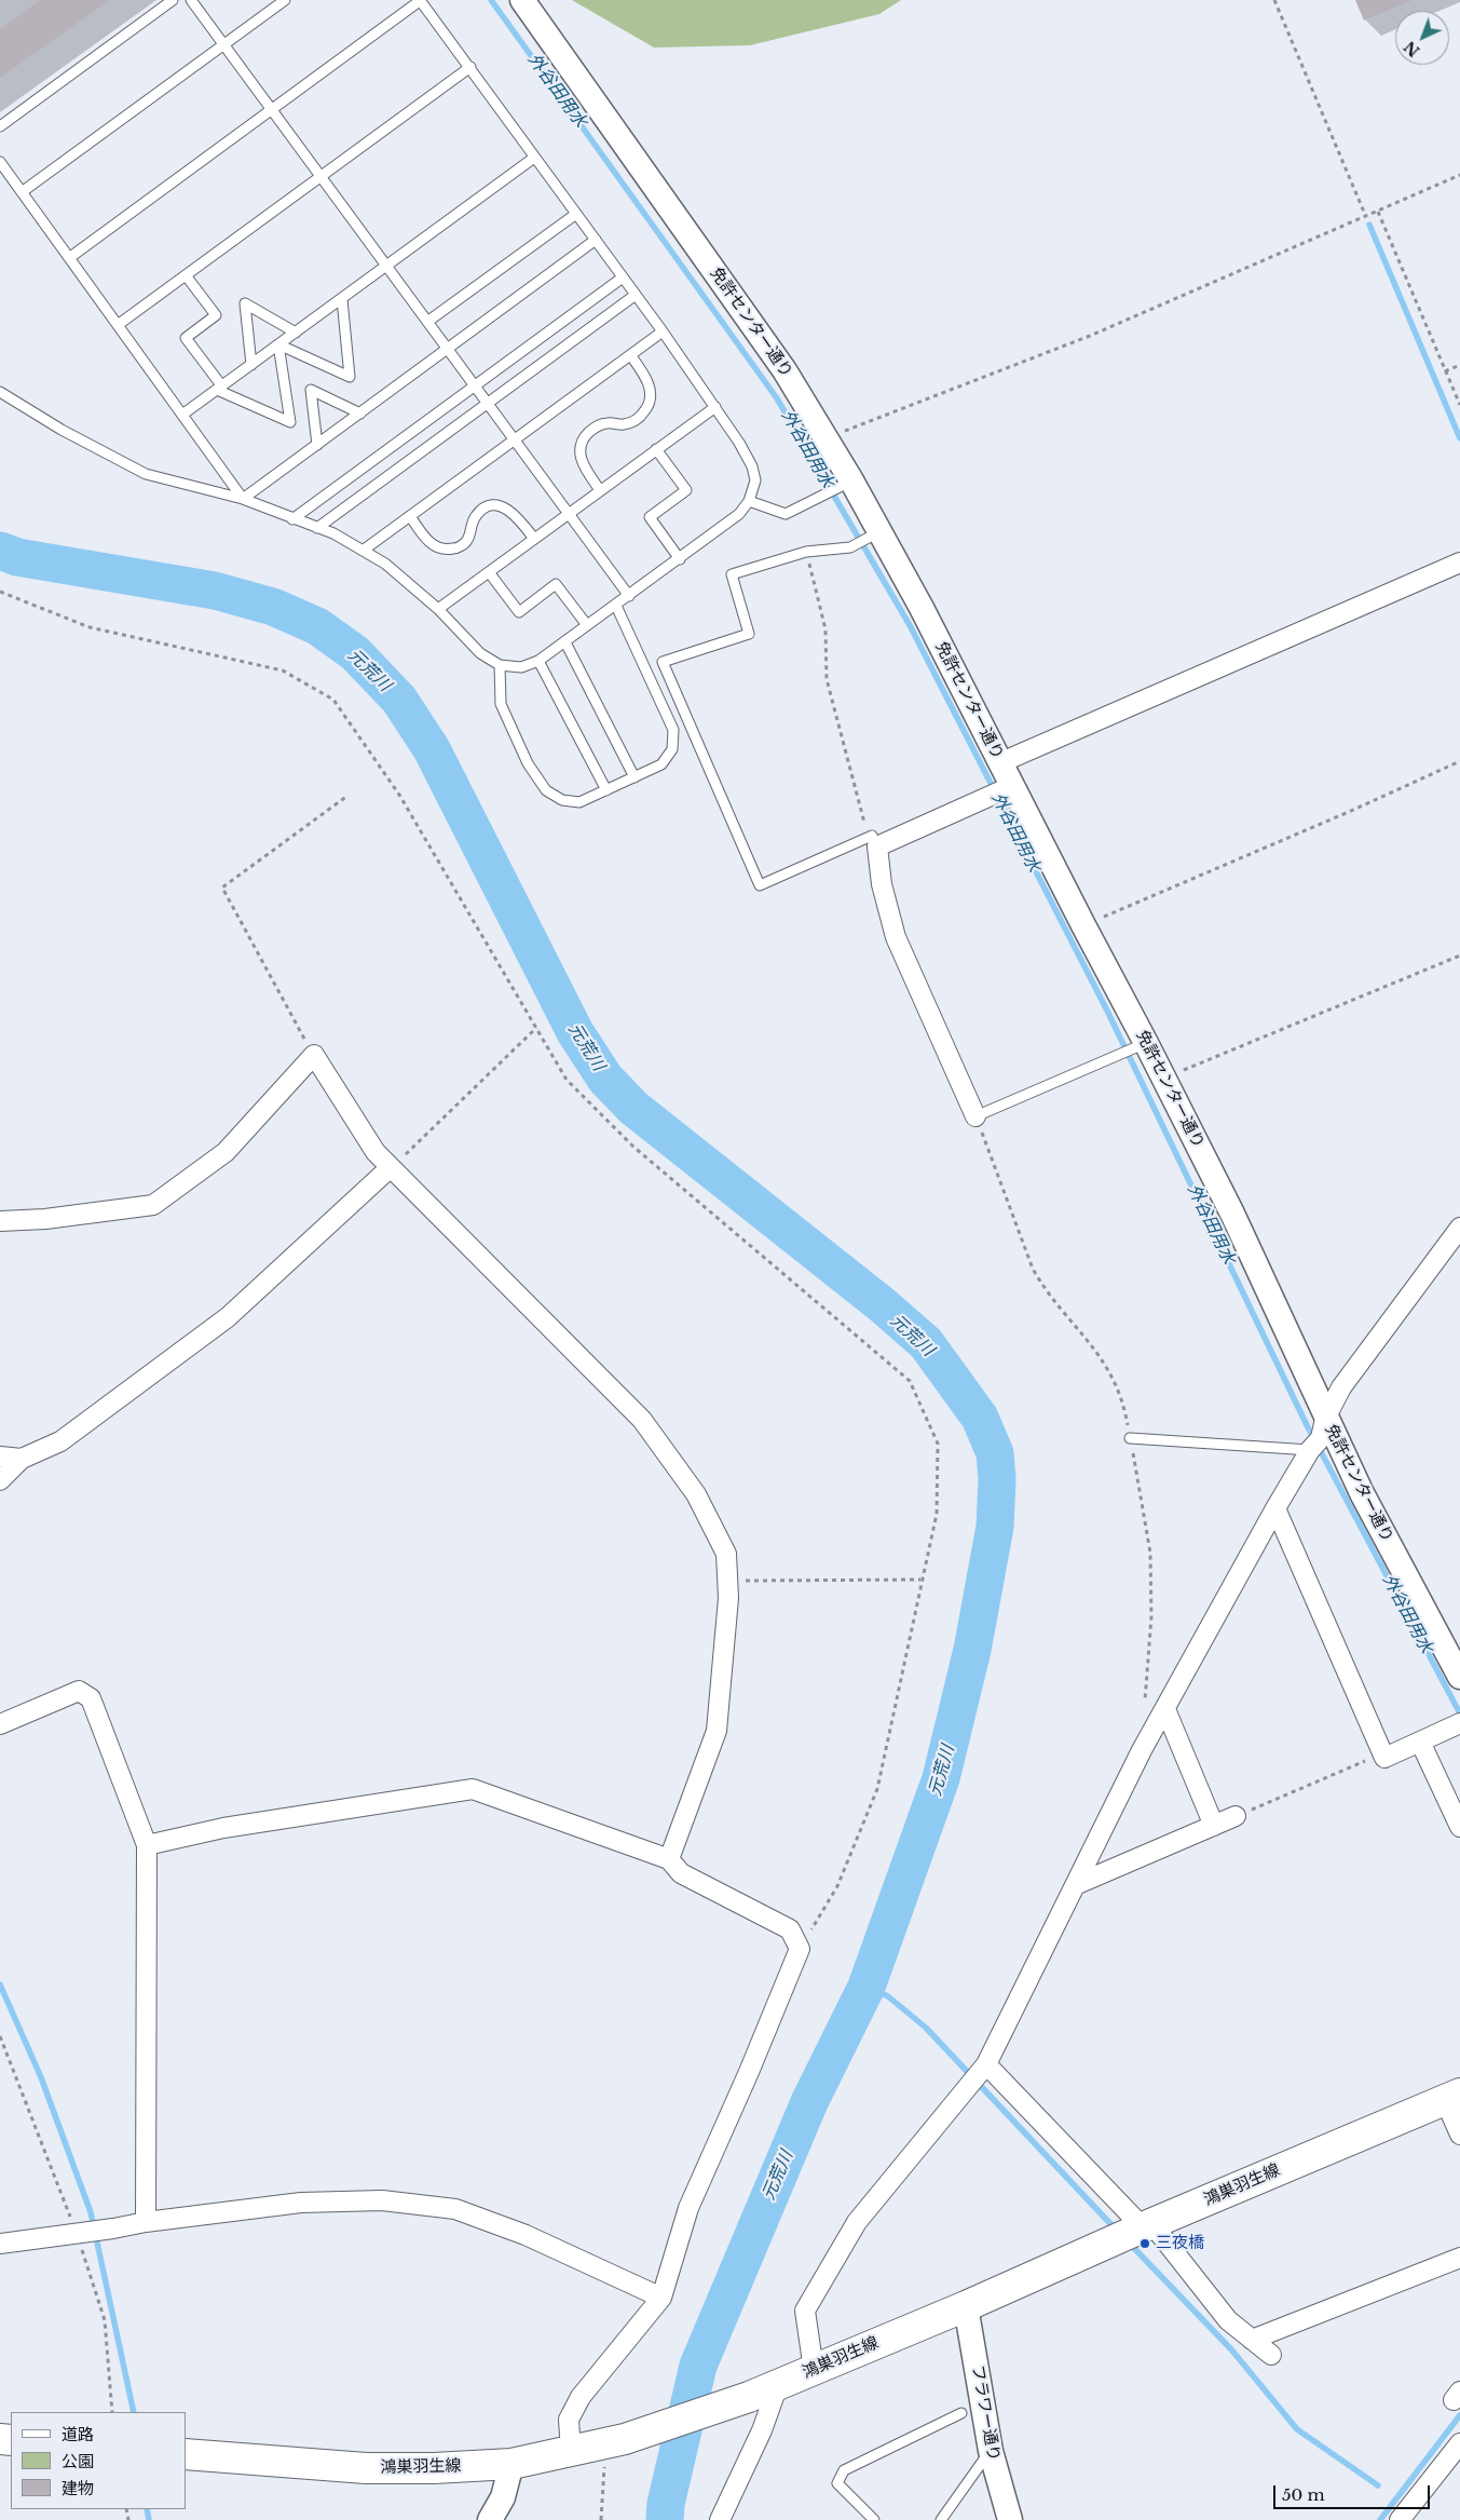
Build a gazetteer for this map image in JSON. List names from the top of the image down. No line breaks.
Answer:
{"streets":{"main road":["鴻巣羽生線"],"street":["免許センター通り","フラワー通り"]},"crossings":[["鴻巣羽生線","フラワー通り"]],"water":["外谷田用水","元荒川"],"places":["三夜橋"],"legend":["道路","公園","建物"],"scale_bar":"50 m","north":"bottom left"}
